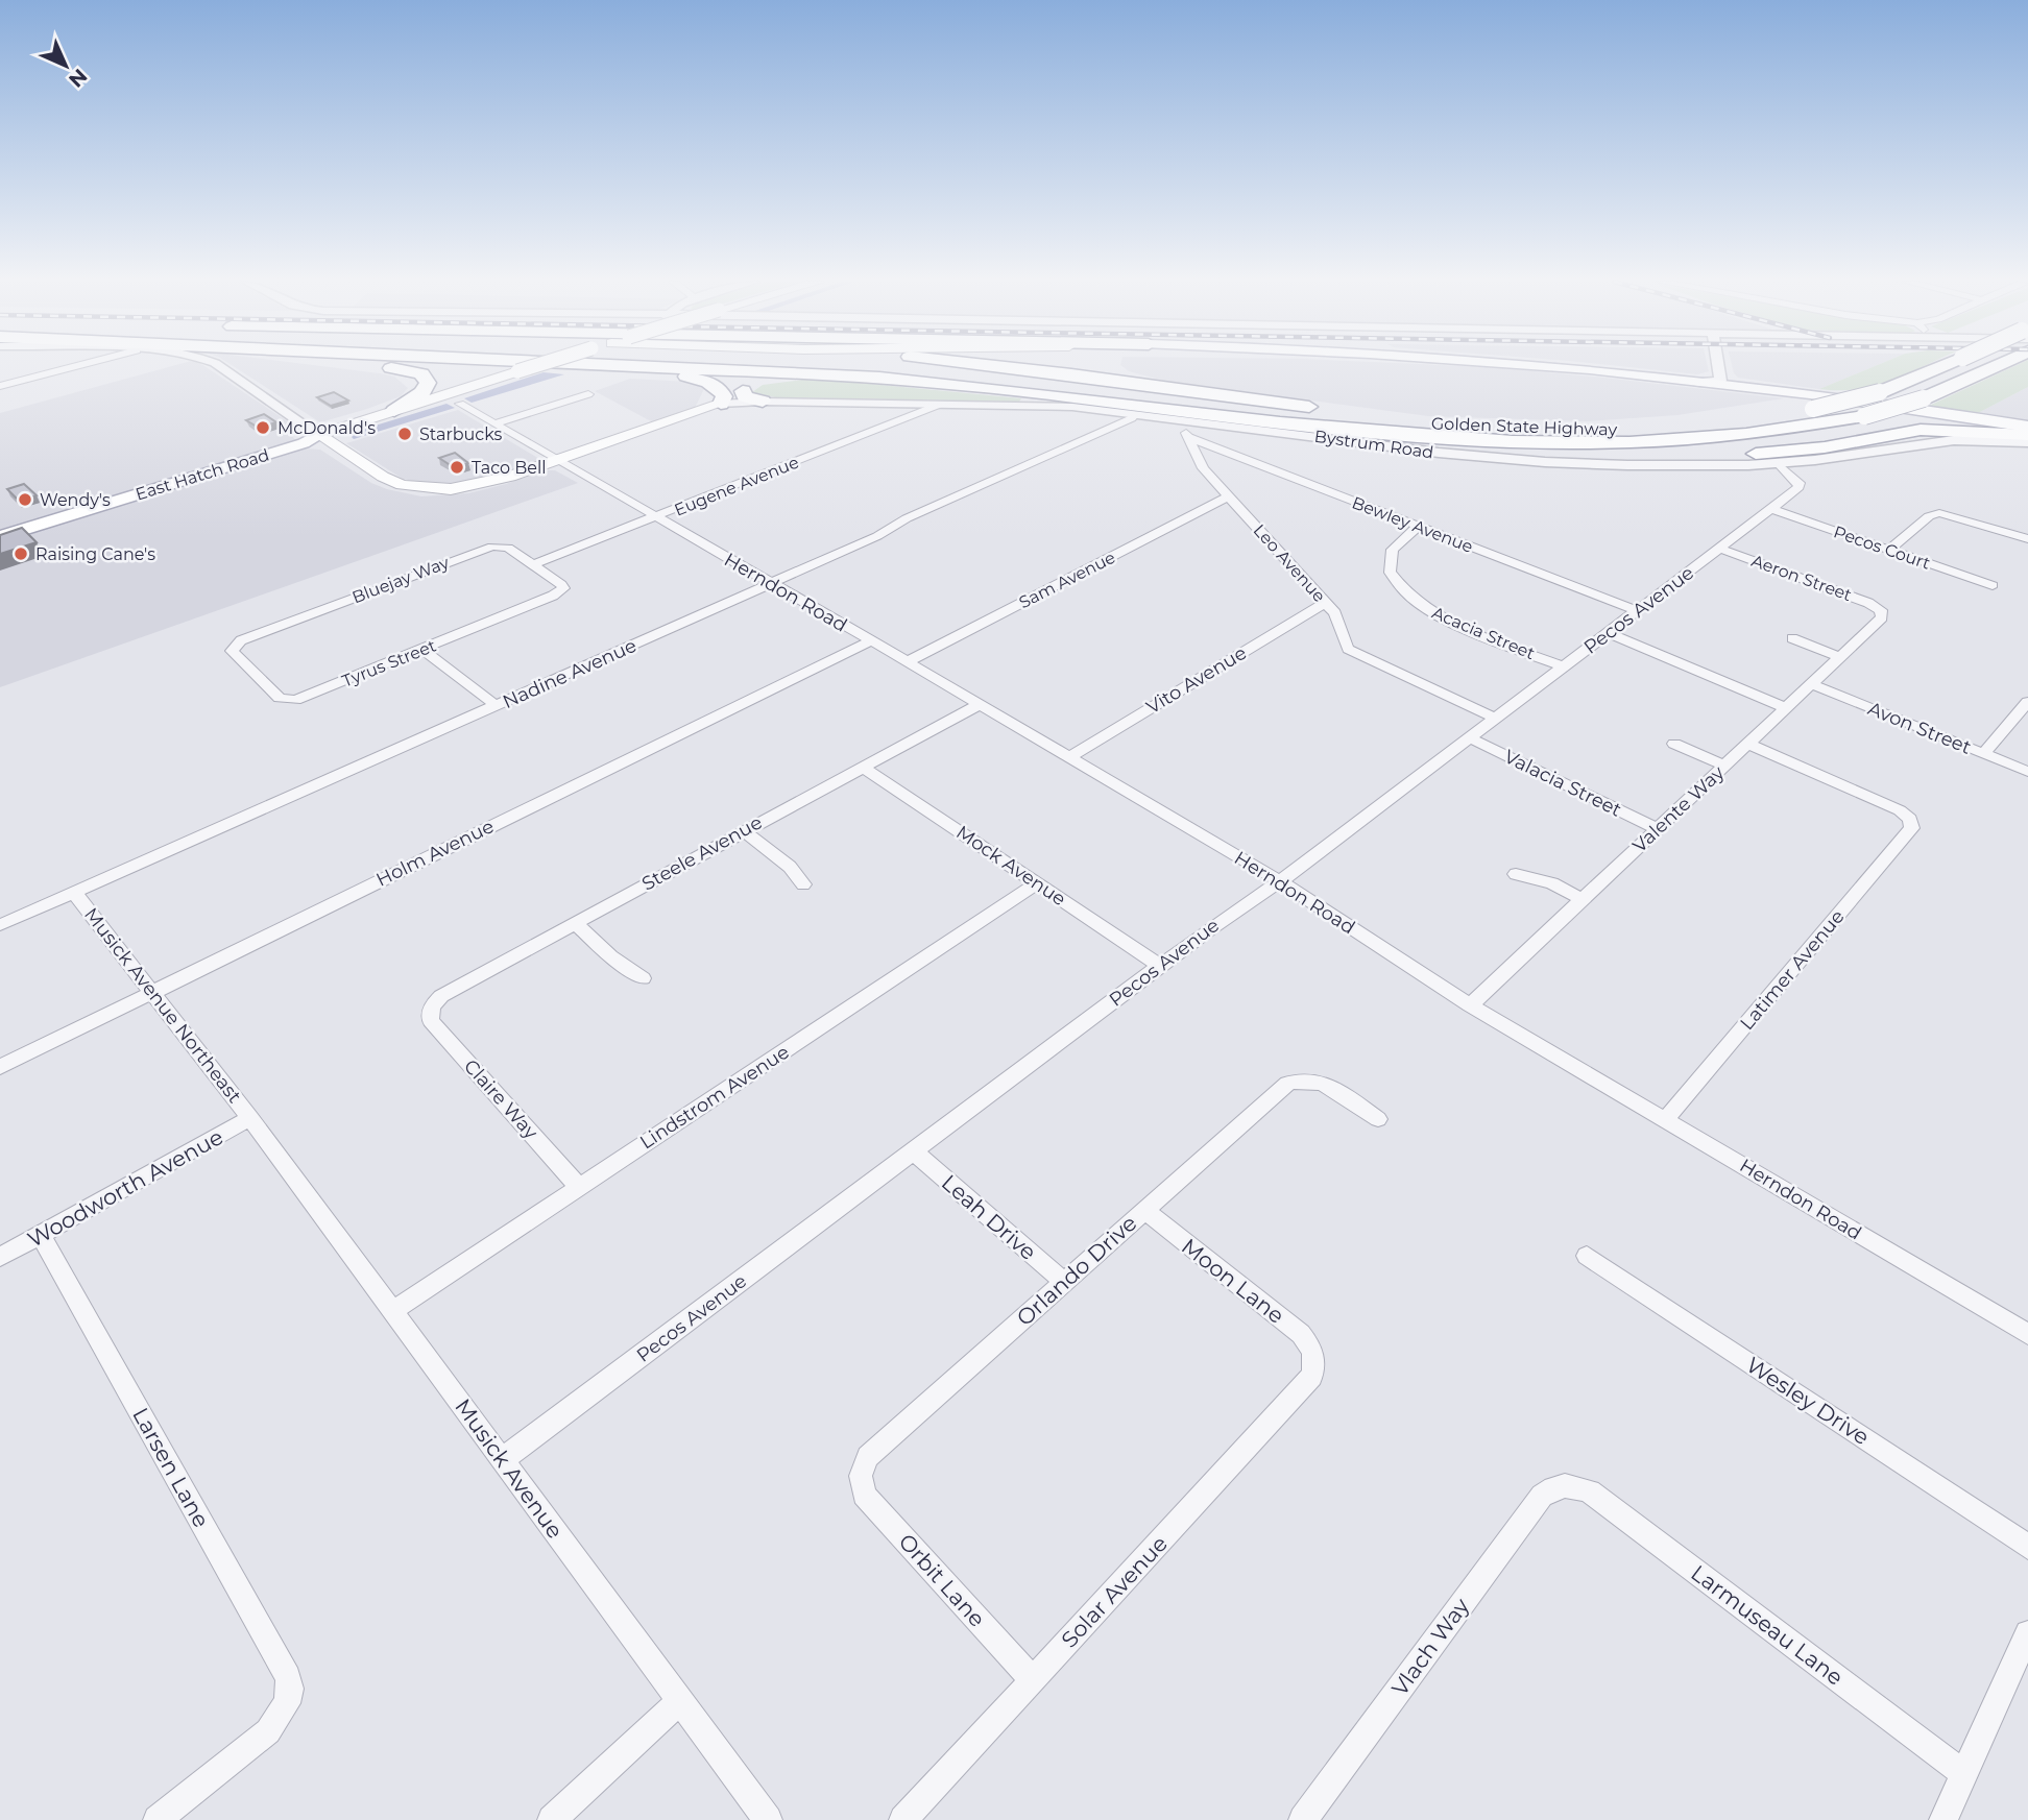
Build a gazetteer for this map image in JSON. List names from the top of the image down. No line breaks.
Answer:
{"streets":{"highway":["Golden State Highway"],"main road":["East Hatch Road"],"street":["Bystrum Road","Eugene Avenue","Bewley Avenue","Pecos Court","Leo Avenue","Aeron Street","Bluejay Way","Sam Avenue","Herndon Road","Pecos Avenue","Acacia Street","Tyrus Street","Nadine Avenue","Vito Avenue","Avon Street","Valacia Street","Valente Way","Holm Avenue","Steele Avenue","Mock Avenue","Latimer Avenue","Musick Avenue Northeast","Lindstrom Avenue","Claire Way","Woodworth Avenue","Leah Drive","Orlando Drive","Moon Lane","Wesley Drive","Larsen Lane","Musick Avenue","Orbit Lane","Solar Avenue","Larmuseau Lane","Vlach Way"]},"crossings":[["Golden State Highway","East Hatch Road"],["Bystrum Road","Eugene Avenue"],["Bystrum Road","Leo Avenue"],["Bystrum Road","Pecos Avenue"],["Bystrum Road","Nadine Avenue"],["Eugene Avenue","Bluejay Way"],["Eugene Avenue","Herndon Road"],["Eugene Avenue","Tyrus Street"],["Bewley Avenue","Leo Avenue"],["Bewley Avenue","Pecos Avenue"],["Bewley Avenue","Acacia Street"],["Pecos Court","Pecos Avenue"],["Leo Avenue","Sam Avenue"],["Leo Avenue","Pecos Avenue"],["Leo Avenue","Vito Avenue"],["Aeron Street","Pecos Avenue"],["Aeron Street","Valente Way"],["Bluejay Way","Tyrus Street"],["Sam Avenue","Herndon Road"],["Herndon Road","Pecos Avenue"],["Herndon Road","Nadine Avenue"],["Herndon Road","Vito Avenue"],["Herndon Road","Valente Way"],["Herndon Road","Holm Avenue"],["Herndon Road","Steele Avenue"],["Herndon Road","Latimer Avenue"],["Pecos Avenue","Acacia Street"],["Pecos Avenue","Valacia Street"],["Pecos Avenue","Mock Avenue"],["Pecos Avenue","Leah Drive"],["Pecos Avenue","Musick Avenue"],["Nadine Avenue","Musick Avenue Northeast"],["Avon Street","Valente Way"],["Valacia Street","Valente Way"],["Valente Way","Latimer Avenue"],["Holm Avenue","Musick Avenue Northeast"],["Steele Avenue","Mock Avenue"],["Steele Avenue","Claire Way"],["Mock Avenue","Lindstrom Avenue"],["Musick Avenue Northeast","Woodworth Avenue"],["Musick Avenue Northeast","Musick Avenue"],["Lindstrom Avenue","Claire Way"],["Lindstrom Avenue","Musick Avenue"],["Woodworth Avenue","Larsen Lane"],["Woodworth Avenue","Musick Avenue"],["Leah Drive","Orlando Drive"],["Orlando Drive","Moon Lane"],["Orlando Drive","Orbit Lane"],["Moon Lane","Solar Avenue"],["Orbit Lane","Solar Avenue"],["Larmuseau Lane","Vlach Way"]],"places":["McDonald's","Starbucks","Taco Bell","Wendy's","Raising Cane's"],"north":"bottom right"}
